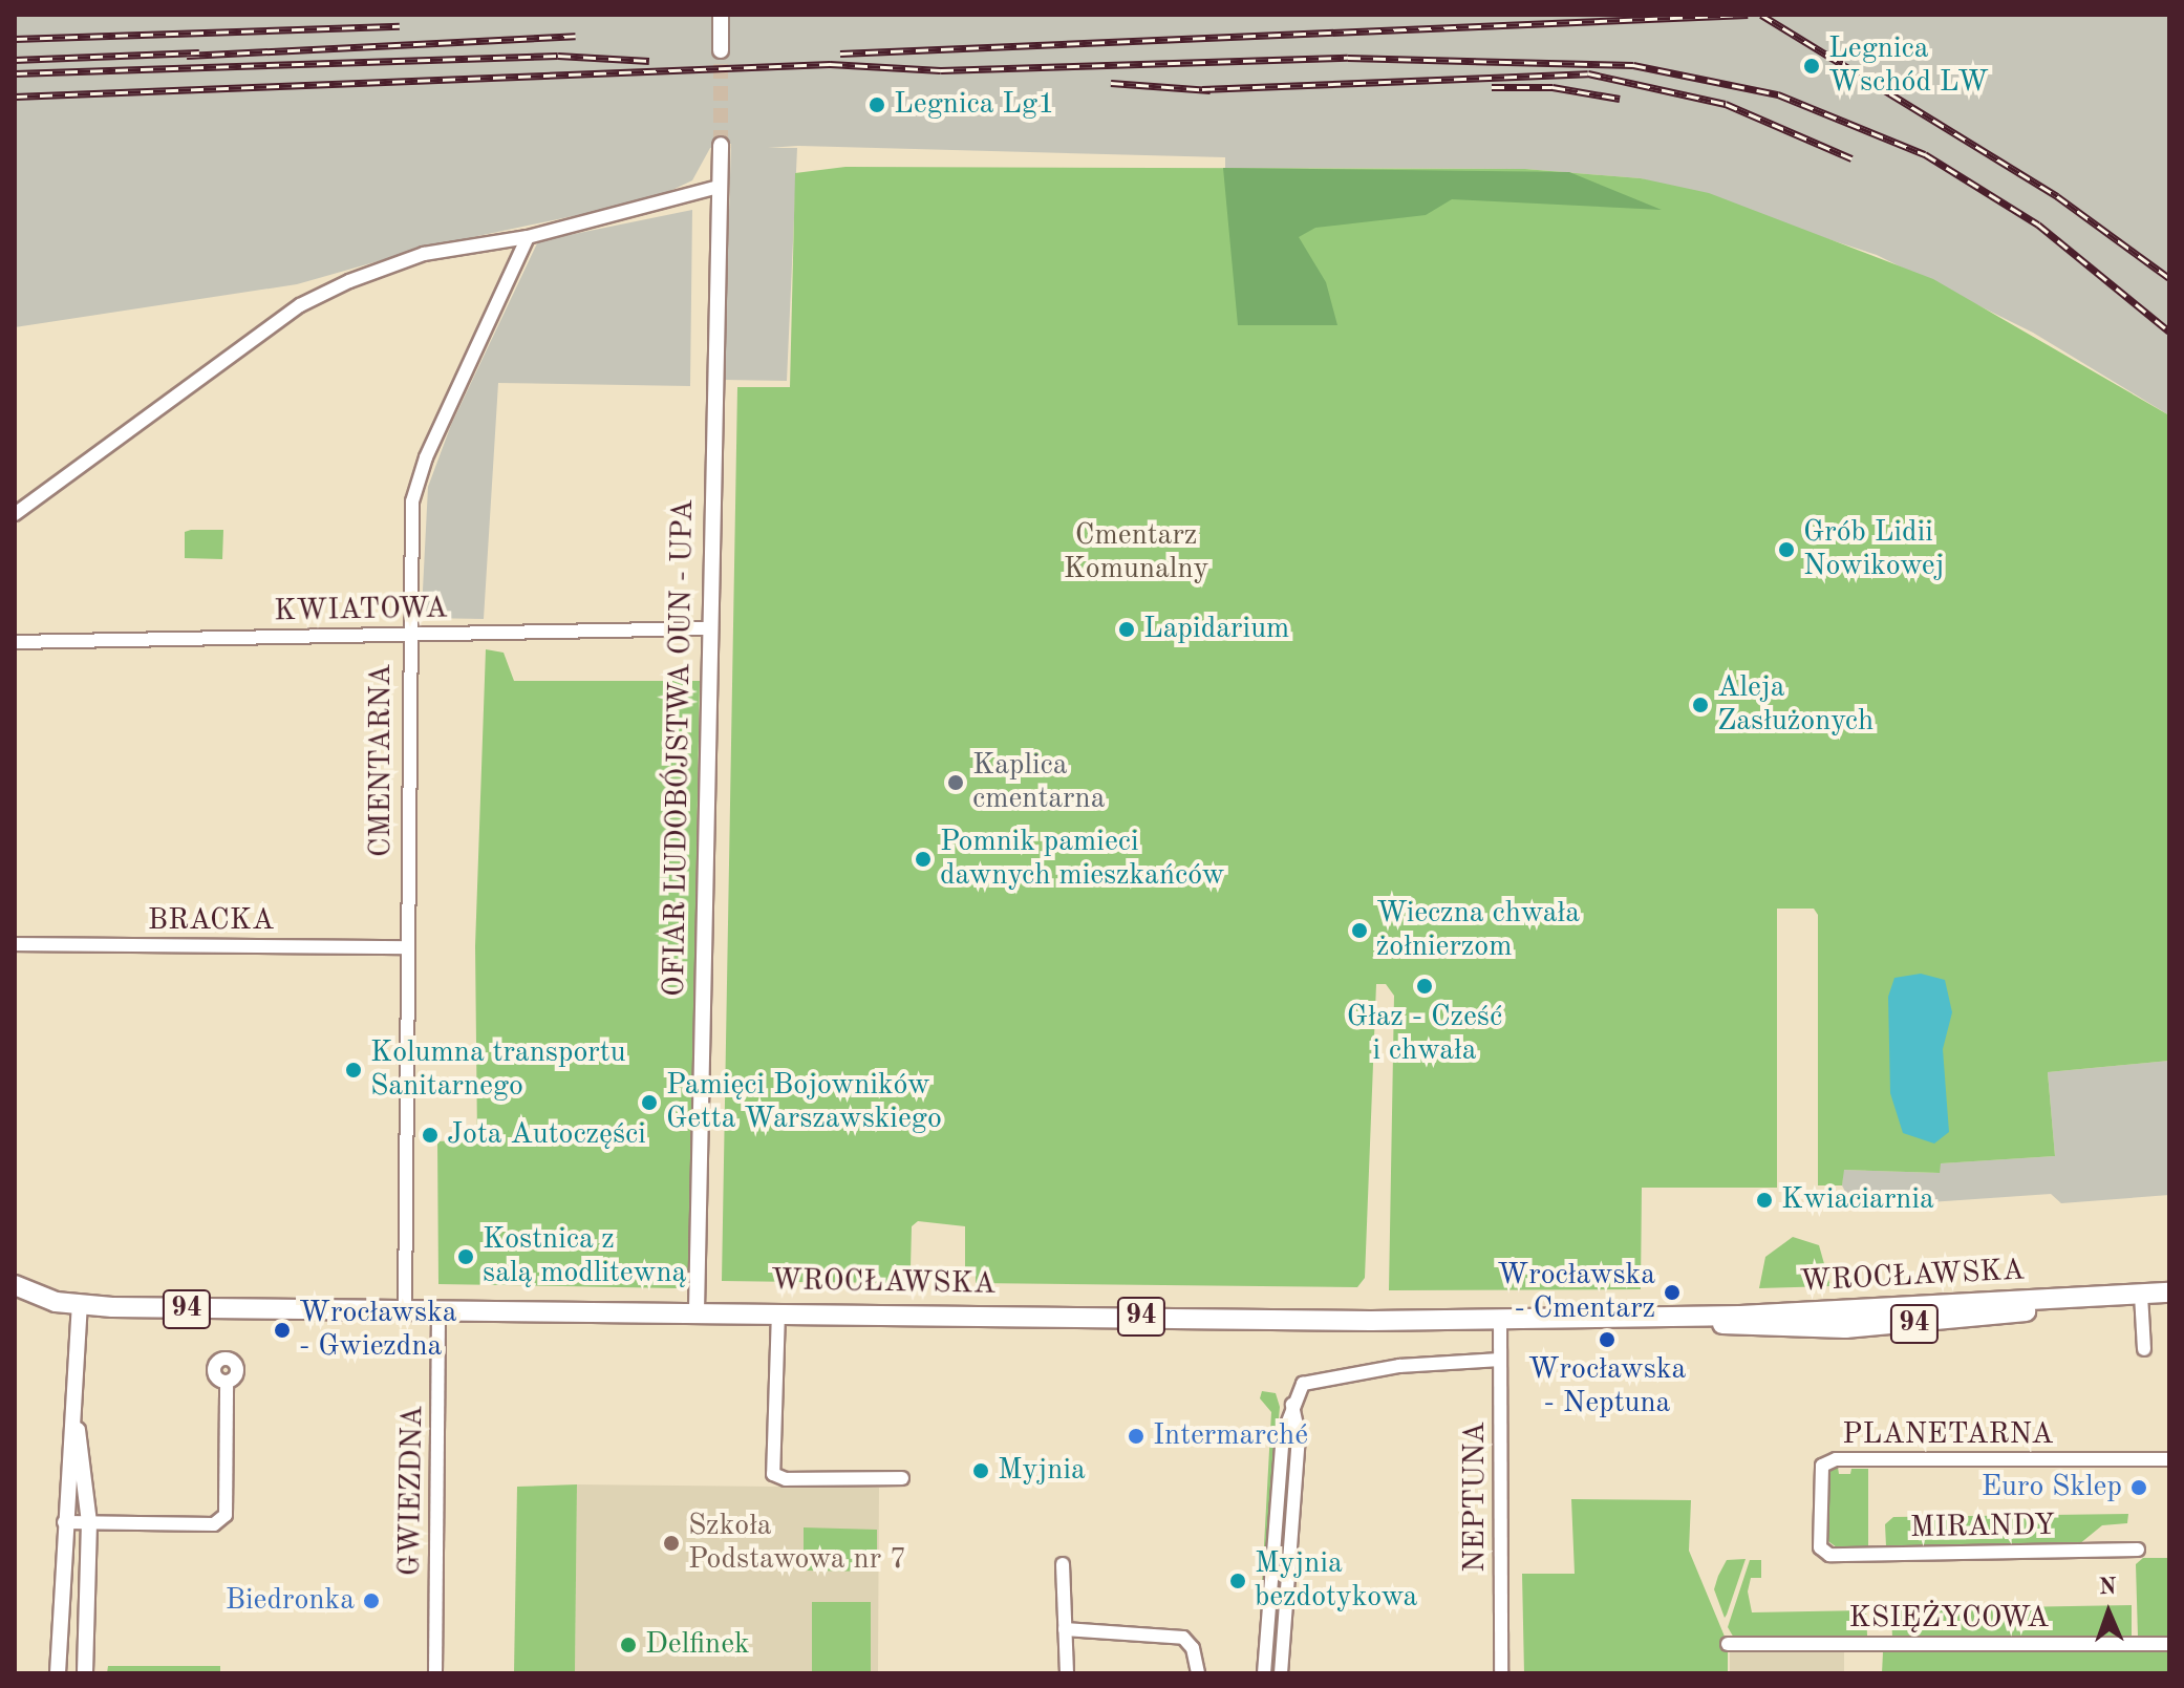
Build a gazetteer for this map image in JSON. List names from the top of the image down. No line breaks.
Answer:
{"streets":{"main road":["WROCŁAWSKA","94"],"street":["KWIATOWA","OFIAR LUDOBÓJSTWA OUN - UPA","CMENTARNA","BRACKA","PLANETARNA","GWIEZDNA","NEPTUNA","MIRANDY","KSIĘŻYCOWA"]},"crossings":[["KWIATOWA","OFIAR LUDOBÓJSTWA OUN - UPA"],["KWIATOWA","CMENTARNA"],["OFIAR LUDOBÓJSTWA OUN - UPA","WROCŁAWSKA"],["CMENTARNA","BRACKA"],["CMENTARNA","WROCŁAWSKA"],["WROCŁAWSKA","94"],["WROCŁAWSKA","GWIEZDNA"],["WROCŁAWSKA","NEPTUNA"],["PLANETARNA","MIRANDY"]],"parks":["Cmentarz Komunalny"],"places":["Legnica Wschód LW","Legnica Lg1","Grób Lidii Nowikowej","Lapidarium","Aleja Zasłużonych","Kaplica cmentarna","Pomnik pamieci dawnych mieszkańców","Wieczna chwała żołnierzom","Głaz - Cześć i chwała","Kolumna transportu Sanitarnego","Pamięci Bojowników Getta Warszawskiego","Jota Autoczęści","Kwiaciarnia","Kostnica z salą modlitewną","Wrocławska - Cmentarz","Wrocławska - Gwiezdna","Wrocławska - Neptuna","Intermarché","Myjnia","Euro Sklep","Szkoła Podstawowa nr 7","Myjnia bezdotykowa","Biedronka","Delfinek"],"north":"top"}
